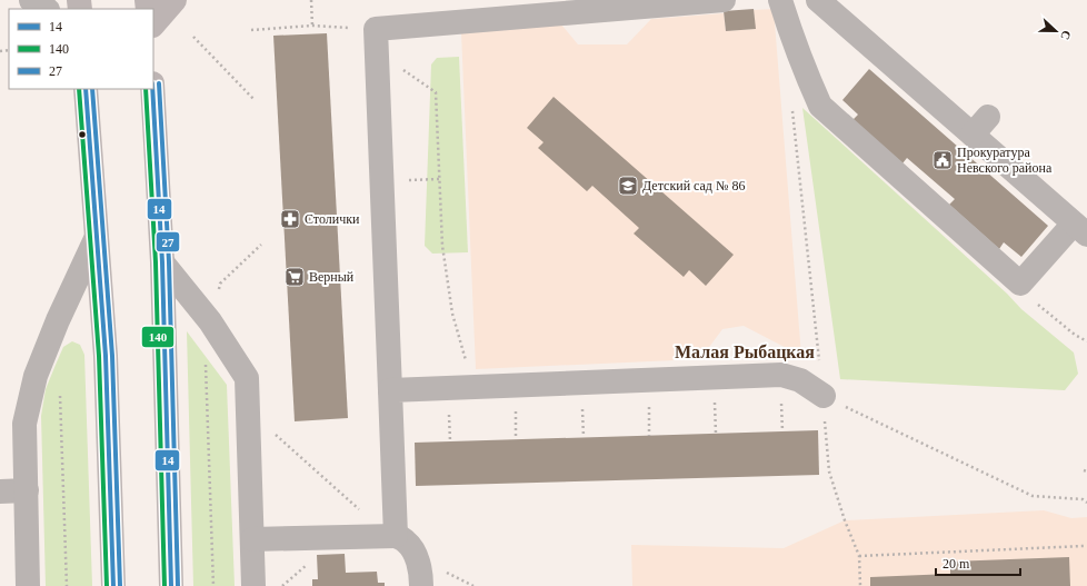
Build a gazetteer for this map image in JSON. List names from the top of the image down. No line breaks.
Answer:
{"districts":["Малая Рыбацкая"],"places":{"public building":["Прокуратура Невского района"],"school or university":["Детский сад № 86"],"pharmacy":["Столички"],"supermarket":["Верный"]},"lines":["transit line 27","transit line 14","transit line 140"],"legend":["14","140","27"],"scale_bar":"20 m","north":"right"}
